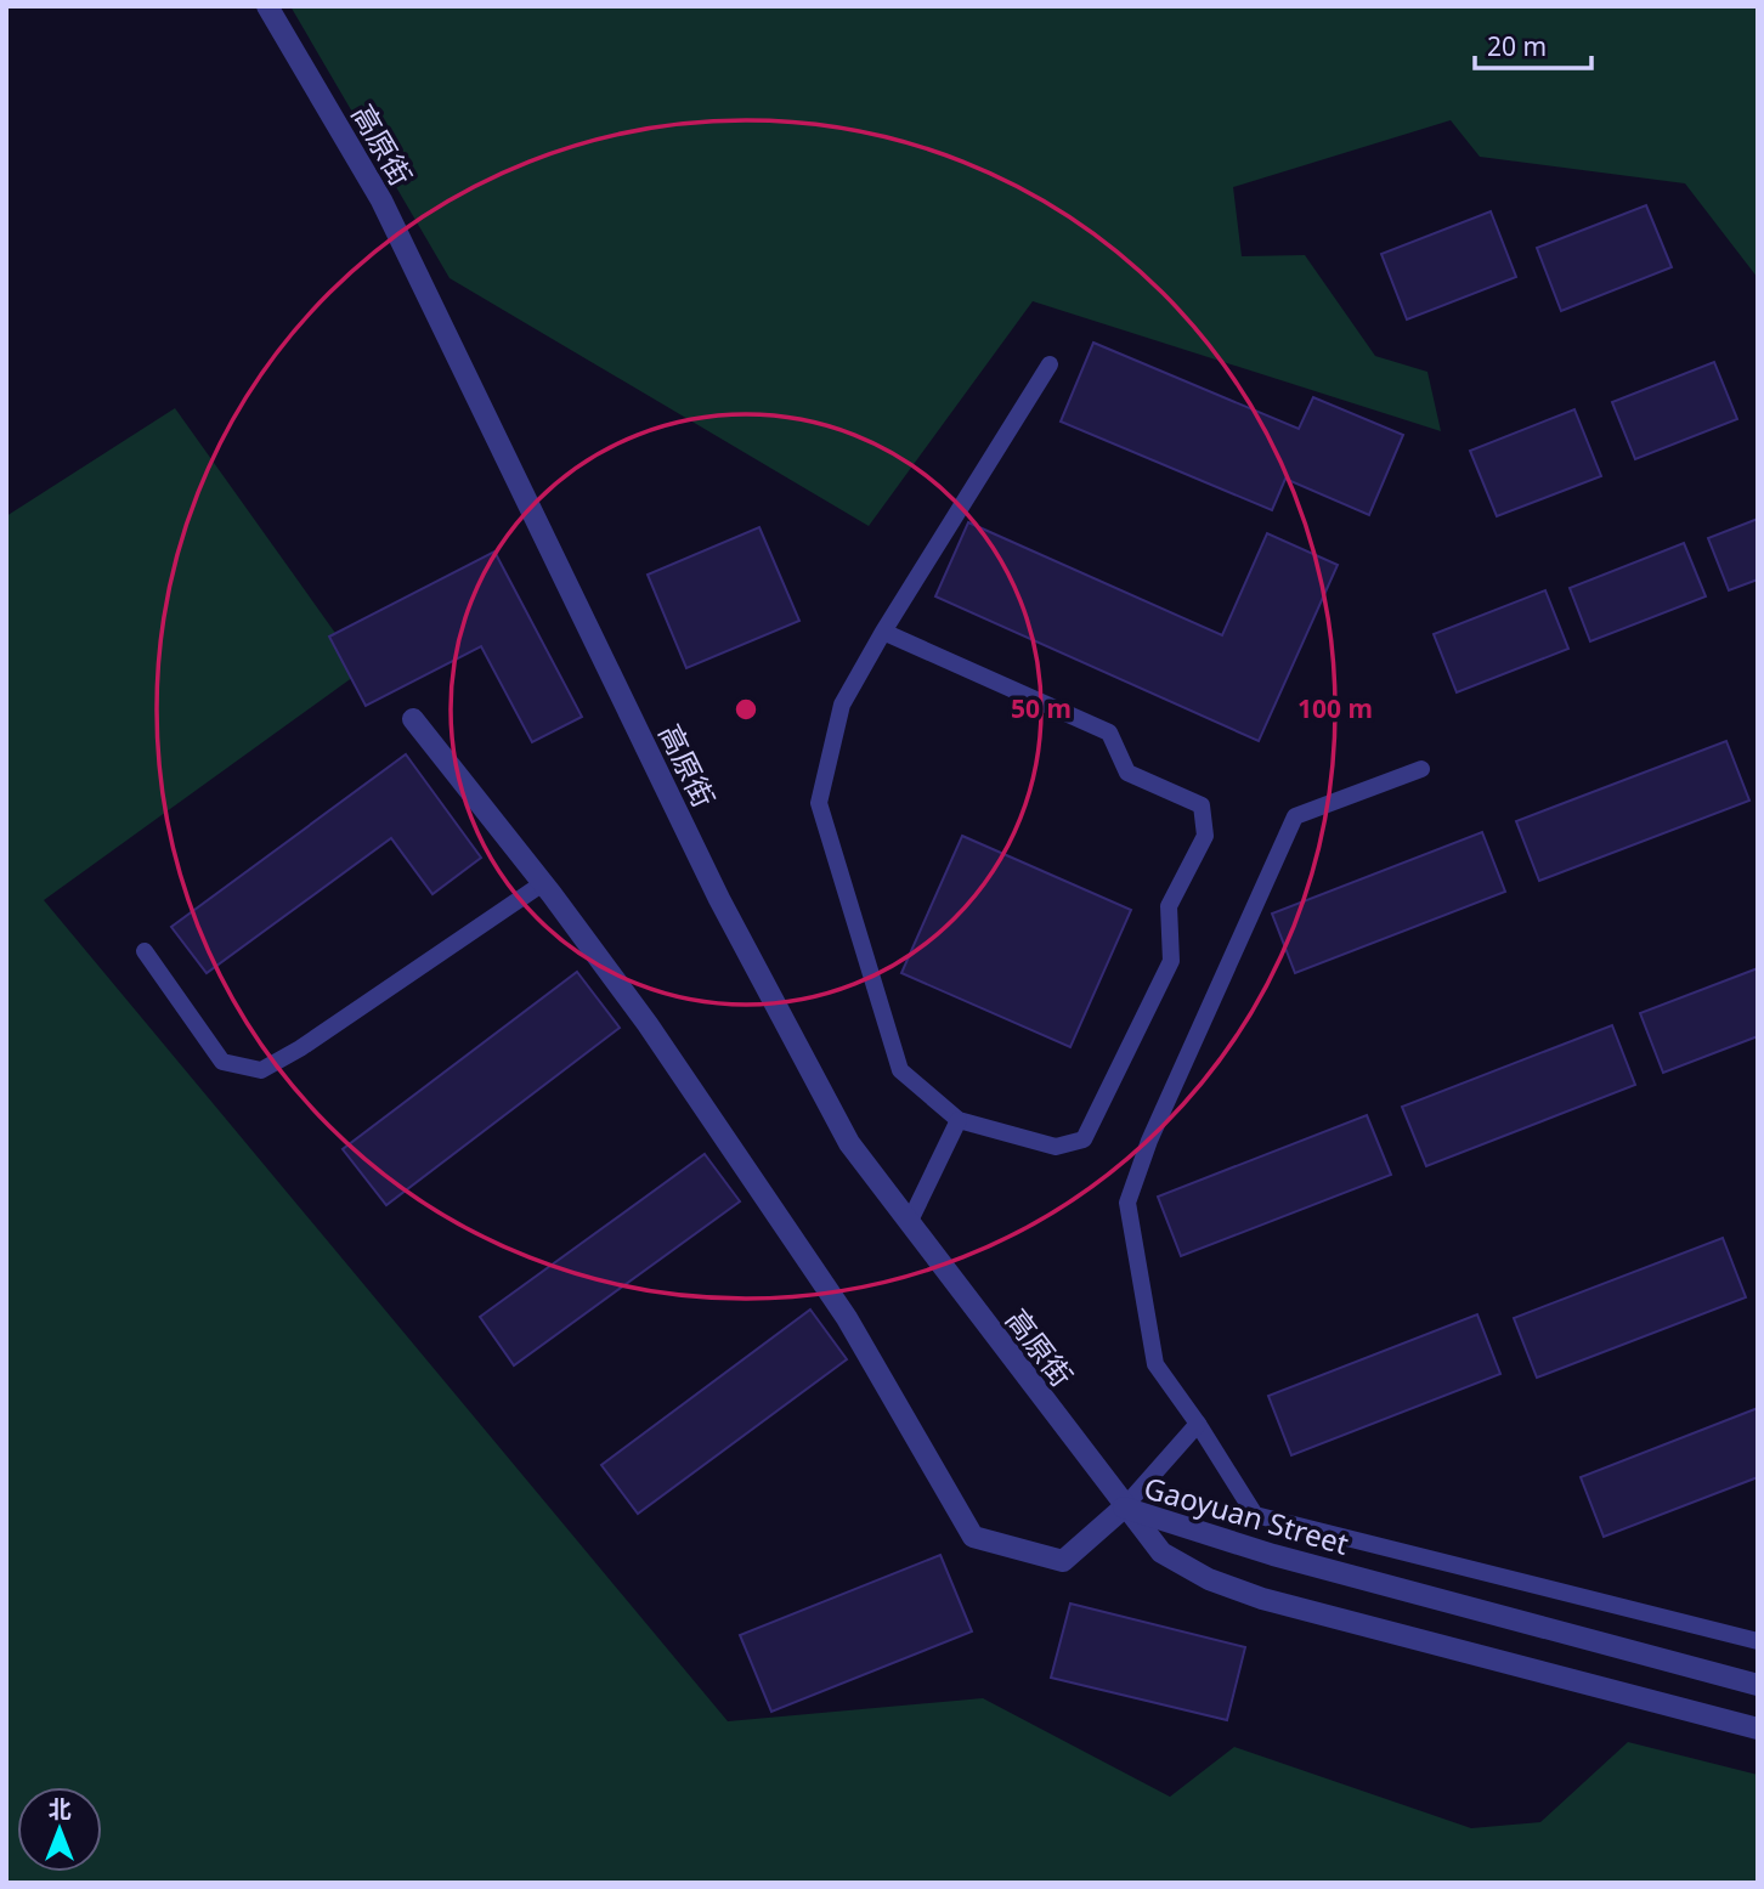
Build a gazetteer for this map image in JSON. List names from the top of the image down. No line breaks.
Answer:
{"streets":{"street":["高原街","Gaoyuan Street"]},"crossings":[["高原街","Gaoyuan Street"]],"scale_bar":"20 m","north":"top","rings":["50 m","100 m"]}
